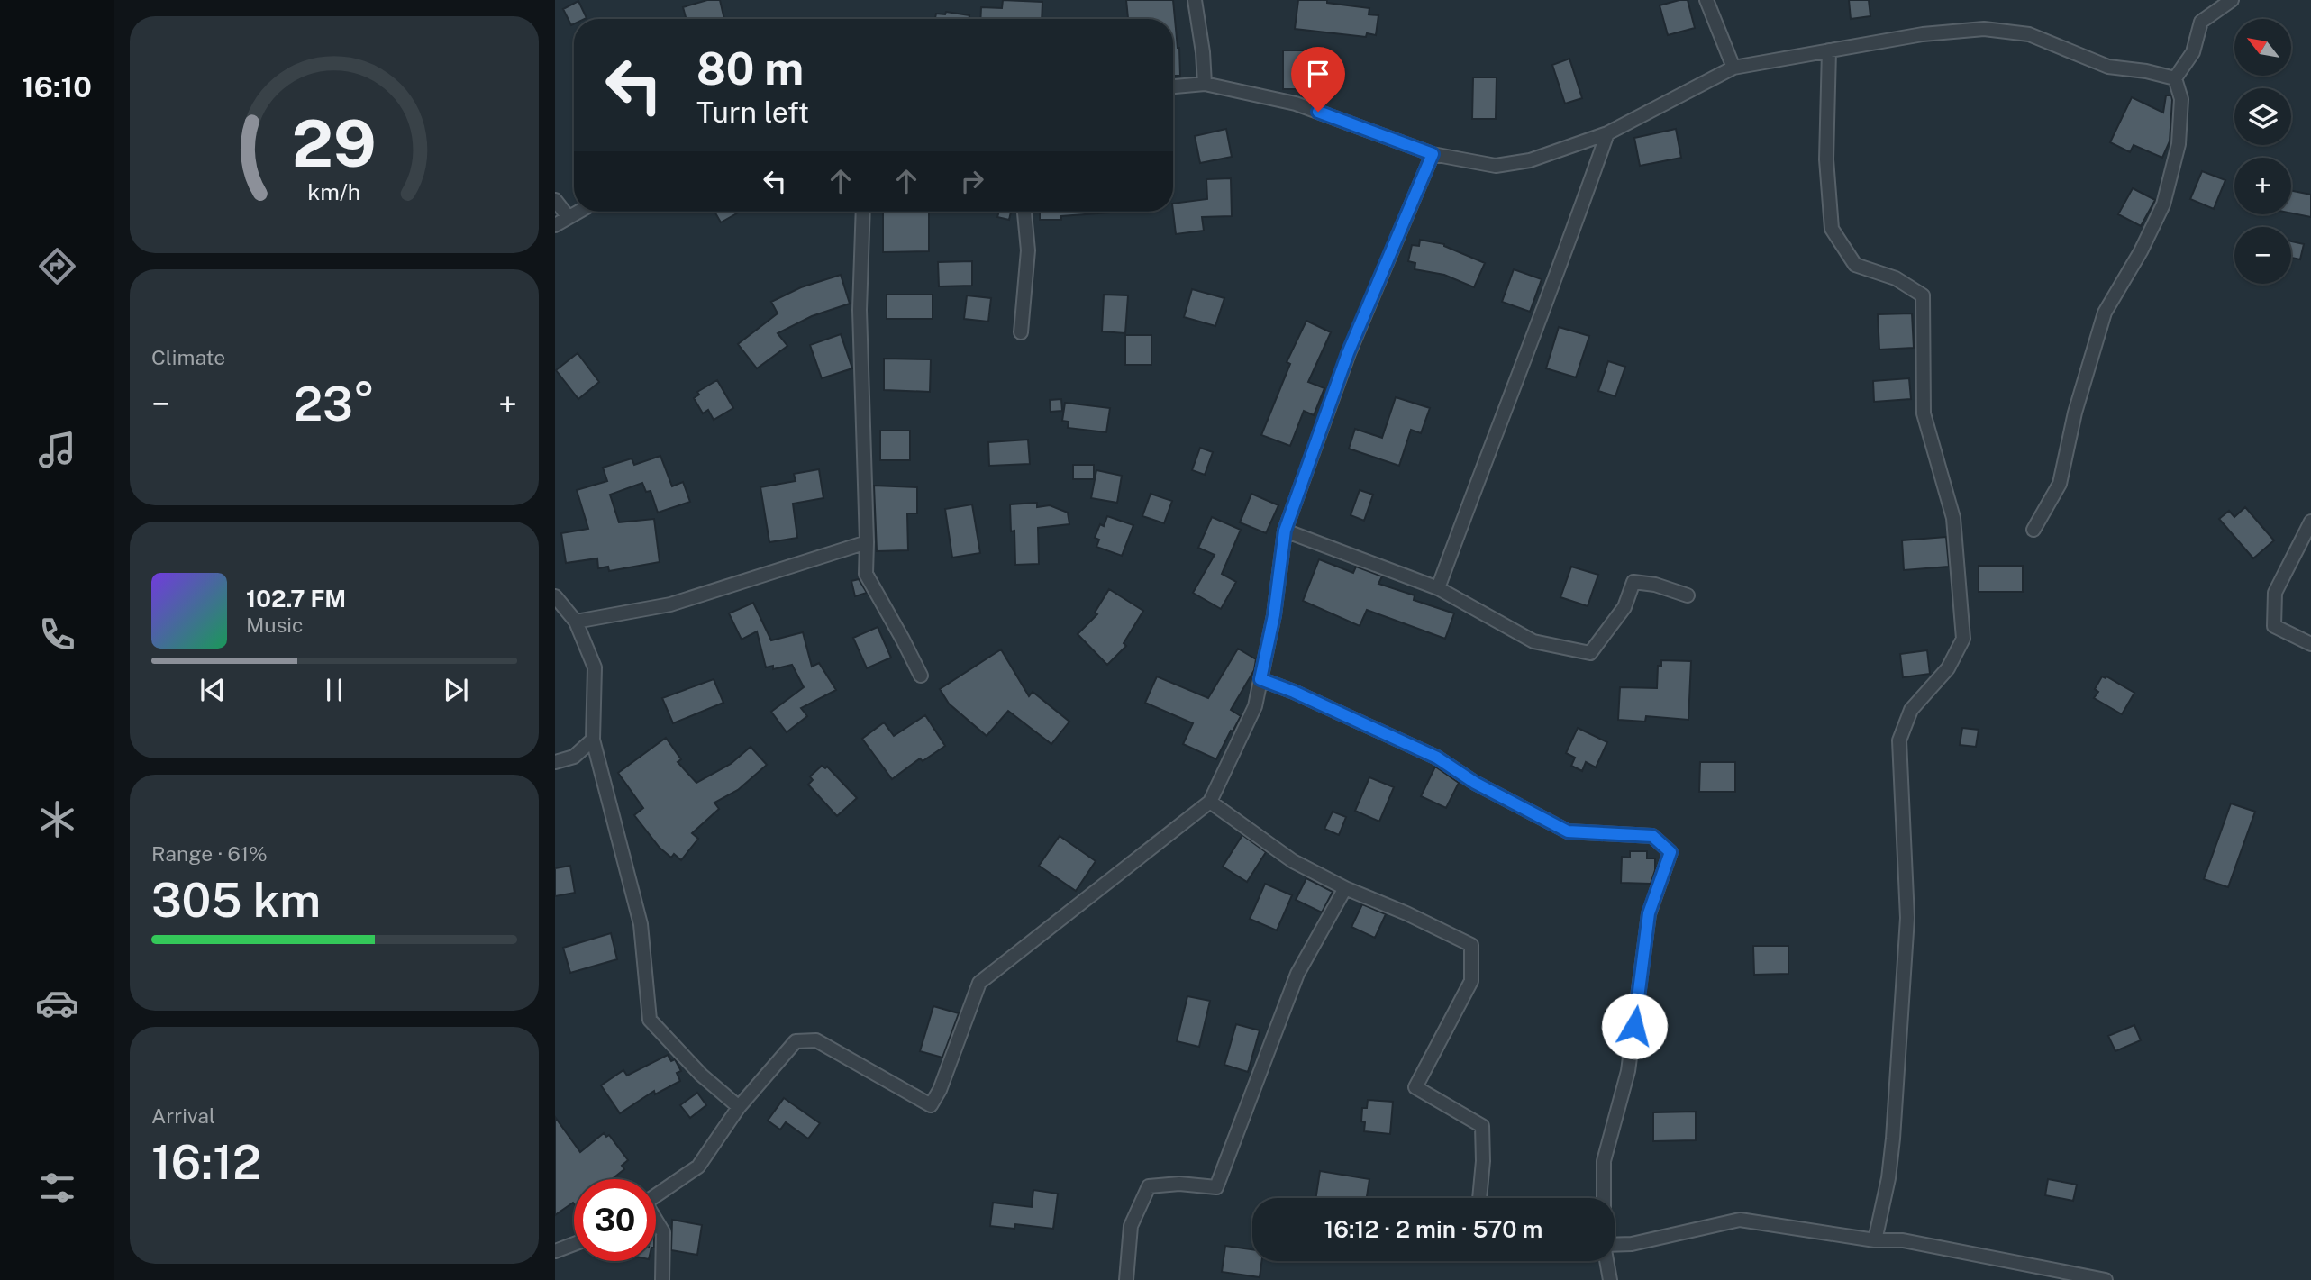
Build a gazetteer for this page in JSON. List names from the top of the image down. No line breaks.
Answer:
{"north":"top left","page":{"tabs":"16:10","map_buttons":["+","−"],"turn":["80 m","Turn left"],"tile":["Climate",["Range · 61%","305 km"],["Arrival","16:12"]],"heat":["−","23°","+"],"song":["102.7 FM","Music"],"limit":"30","trip":"16:12 · 2 min · 570 m","gauge":["29","km/h"]}}
